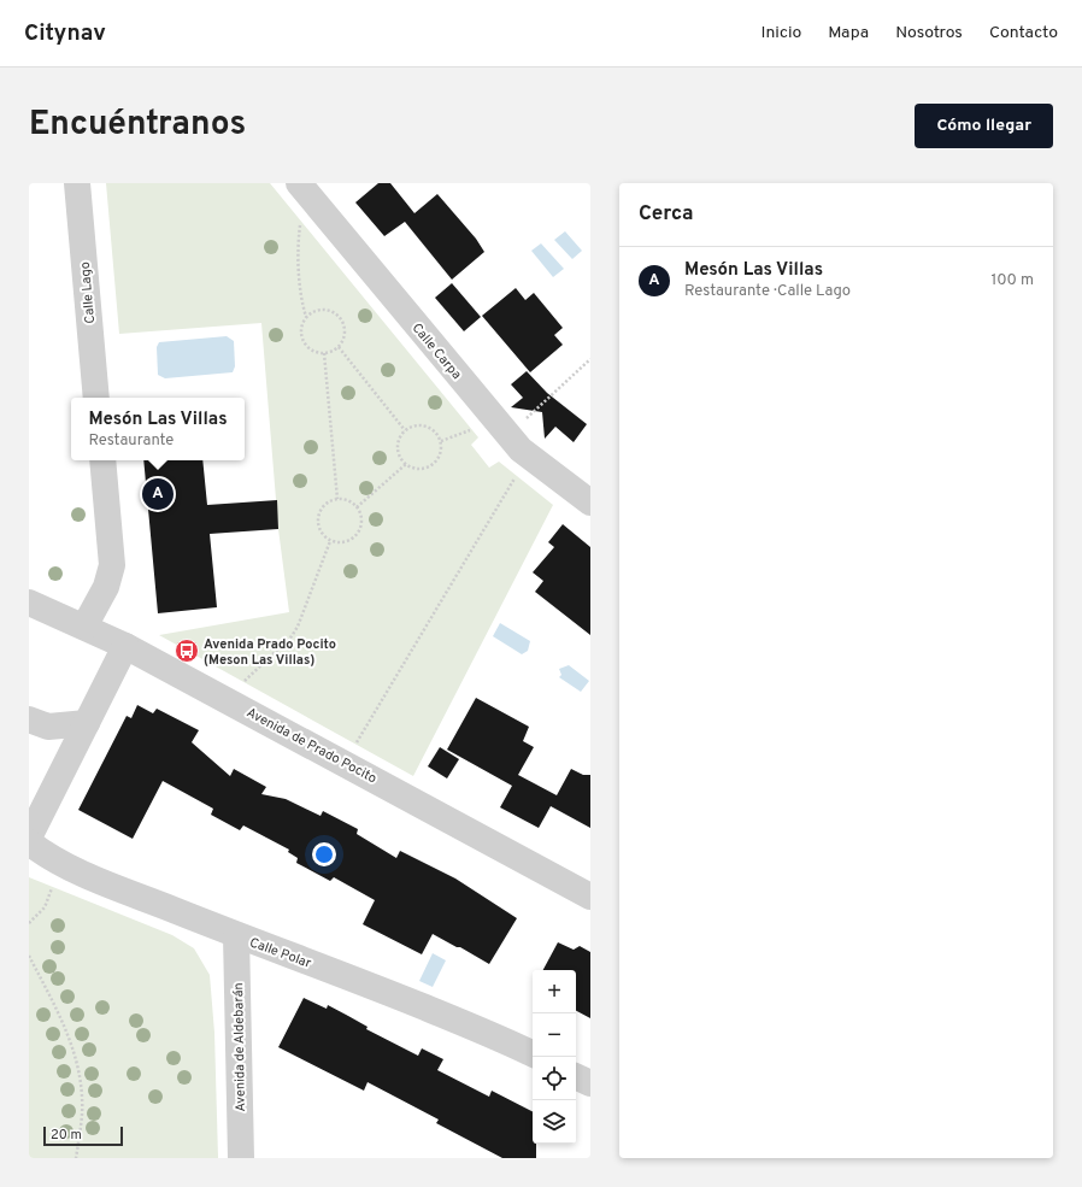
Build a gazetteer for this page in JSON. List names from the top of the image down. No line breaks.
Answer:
{"streets":{"street":["Calle Lago","Calle Carpa","Avenida de Prado Pocito","Calle Polar","Avenida de Aldebarán"]},"crossings":[["Calle Polar","Avenida de Aldebarán"]],"places":{"bus stop":["Avenida Prado Pocito (Meson Las Villas)"]},"scale_bar":"20 m","page":{"header":"Citynav","nav":["Inicio","Mapa","Nosotros","Contacto"],"title":"Encuéntranos","buttons":"Cómo llegar","heading":"Cerca","list":[{"mark":"A","name":"Mesón Las Villas","note":"Restaurante · Calle Lago","value":"100 m"}],"popup":["Mesón Las Villas","Restaurante"],"pins":"A","map_buttons":["+","−"],"scale":"20 m"}}
